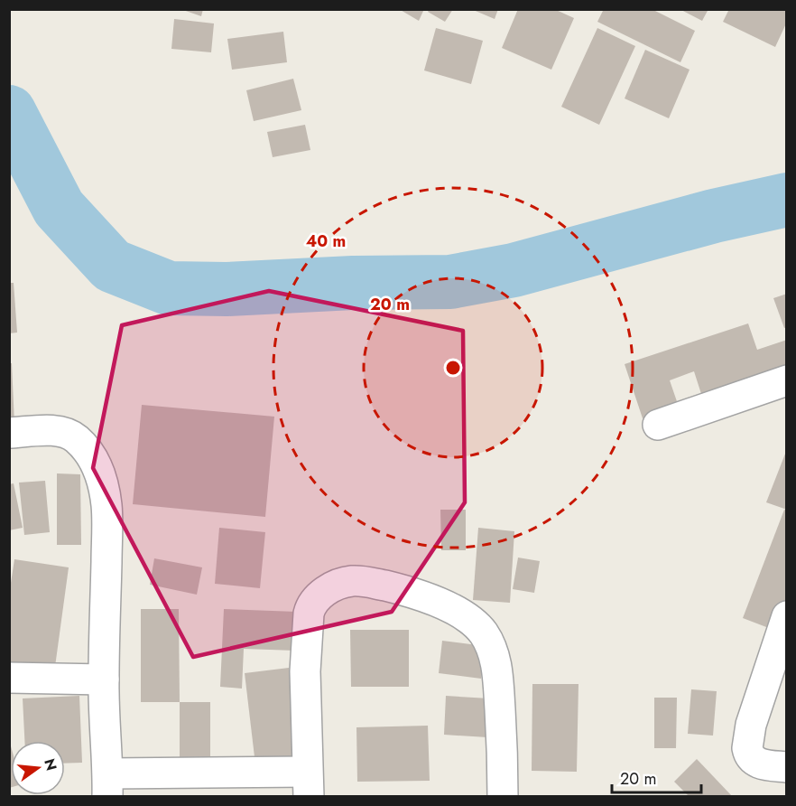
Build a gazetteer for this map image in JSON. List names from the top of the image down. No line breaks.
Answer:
{"scale_bar":"20 m","north":"right","rings":["40 m","20 m"]}
